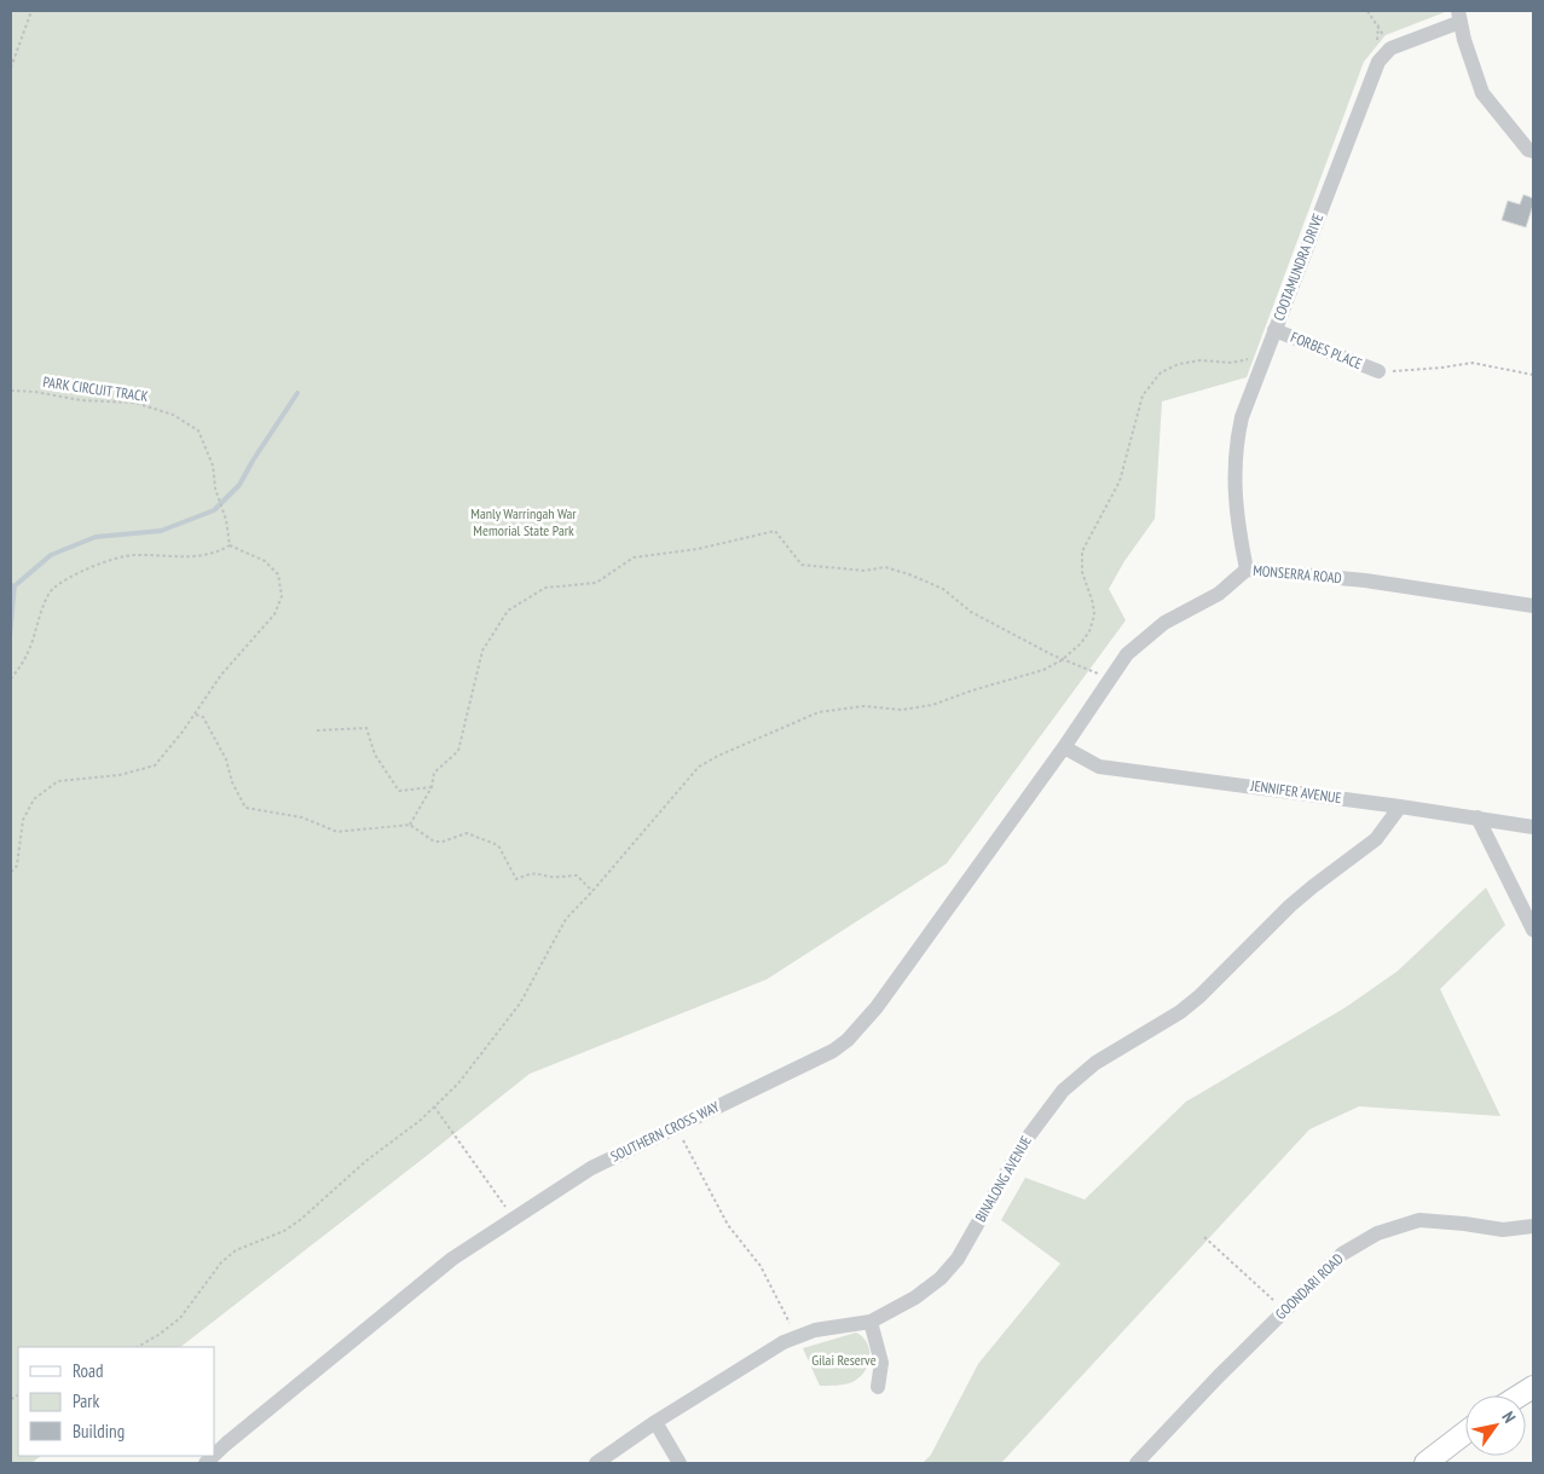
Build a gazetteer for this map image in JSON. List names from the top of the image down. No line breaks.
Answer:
{"streets":{"street":["COOTAMUNDRA DRIVE","FORBES PLACE","MONSERRA ROAD","JENNIFER AVENUE","SOUTHERN CROSS WAY","BINALONG AVENUE","GOONDARI ROAD"],"path":["PARK CIRCUIT TRACK"]},"crossings":[["COOTAMUNDRA DRIVE","FORBES PLACE"],["COOTAMUNDRA DRIVE","MONSERRA ROAD"],["MONSERRA ROAD","JENNIFER AVENUE"],["MONSERRA ROAD","SOUTHERN CROSS WAY"],["JENNIFER AVENUE","SOUTHERN CROSS WAY"],["JENNIFER AVENUE","BINALONG AVENUE"]],"parks":["Manly Warringah War Memorial State Park","Gilai Reserve"],"legend":["Road","Park","Building"],"north":"top right"}
